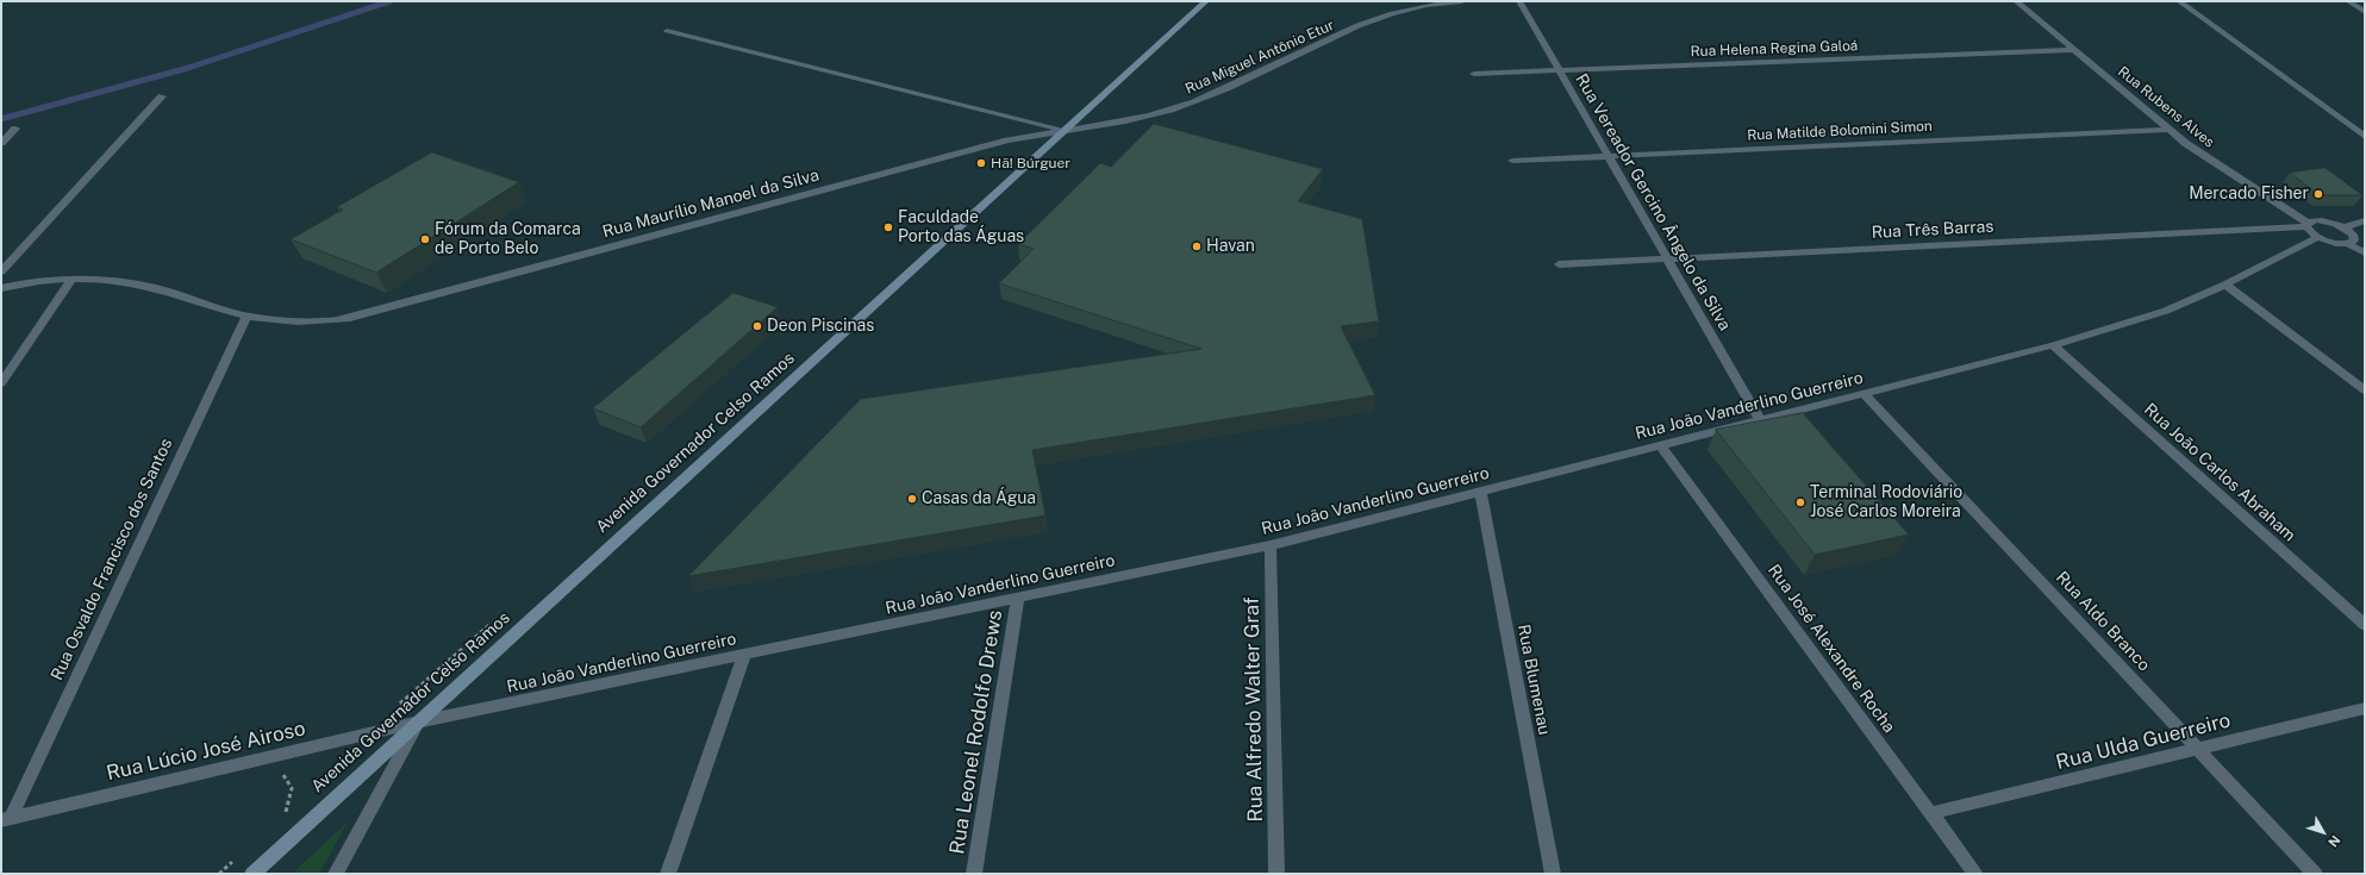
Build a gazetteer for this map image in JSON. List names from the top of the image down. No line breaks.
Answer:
{"streets":{"main road":["Avenida Governador Celso Ramos"],"street":["Rua Helena Regina Galoá","Rua Miguel Antônio Etur","Rua Rubens Alves","Rua Matilde Bolomini Simon","Rua Vereador Gercino Ângelo da Silva","Rua Maurílio Manoel da Silva","Rua Três Barras","Rua João Vanderlino Guerreiro","Rua João Carlos Abraham","Rua Osvaldo Francisco dos Santos","Rua Aldo Branco","Rua José Alexandre Rocha","Rua Blumenau","Rua Alfredo Walter Graf","Rua Leonel Rodolfo Drews","Rua Ulda Guerreiro","Rua Lúcio José Airoso"]},"crossings":[["Rua Helena Regina Galoá","Rua Rubens Alves"],["Rua Helena Regina Galoá","Rua Vereador Gercino Ângelo da Silva"],["Rua Miguel Antônio Etur","Rua Maurílio Manoel da Silva"],["Rua Miguel Antônio Etur","Avenida Governador Celso Ramos"],["Rua Rubens Alves","Rua Matilde Bolomini Simon"],["Rua Rubens Alves","Rua Três Barras"],["Rua Rubens Alves","Rua João Vanderlino Guerreiro"],["Rua Matilde Bolomini Simon","Rua Vereador Gercino Ângelo da Silva"],["Rua Vereador Gercino Ângelo da Silva","Rua Três Barras"],["Rua Vereador Gercino Ângelo da Silva","Rua João Vanderlino Guerreiro"],["Rua Maurílio Manoel da Silva","Avenida Governador Celso Ramos"],["Rua Maurílio Manoel da Silva","Rua Osvaldo Francisco dos Santos"],["Rua João Vanderlino Guerreiro","Avenida Governador Celso Ramos"],["Rua João Vanderlino Guerreiro","Rua João Carlos Abraham"],["Rua João Vanderlino Guerreiro","Rua Aldo Branco"],["Rua João Vanderlino Guerreiro","Rua José Alexandre Rocha"],["Rua João Vanderlino Guerreiro","Rua Blumenau"],["Rua João Vanderlino Guerreiro","Rua Alfredo Walter Graf"],["Rua João Vanderlino Guerreiro","Rua Leonel Rodolfo Drews"],["Rua João Vanderlino Guerreiro","Rua Lúcio José Airoso"],["Avenida Governador Celso Ramos","Rua Lúcio José Airoso"],["Rua Osvaldo Francisco dos Santos","Rua Lúcio José Airoso"],["Rua Aldo Branco","Rua Ulda Guerreiro"],["Rua José Alexandre Rocha","Rua Ulda Guerreiro"]],"places":["Hã! Búrguer","Mercado Fisher","Faculdade Porto das Águas","Fórum da Comarca de Porto Belo","Havan","Deon Piscinas","Casas da Água","Terminal Rodoviário José Carlos Moreira"],"north":"bottom right"}
